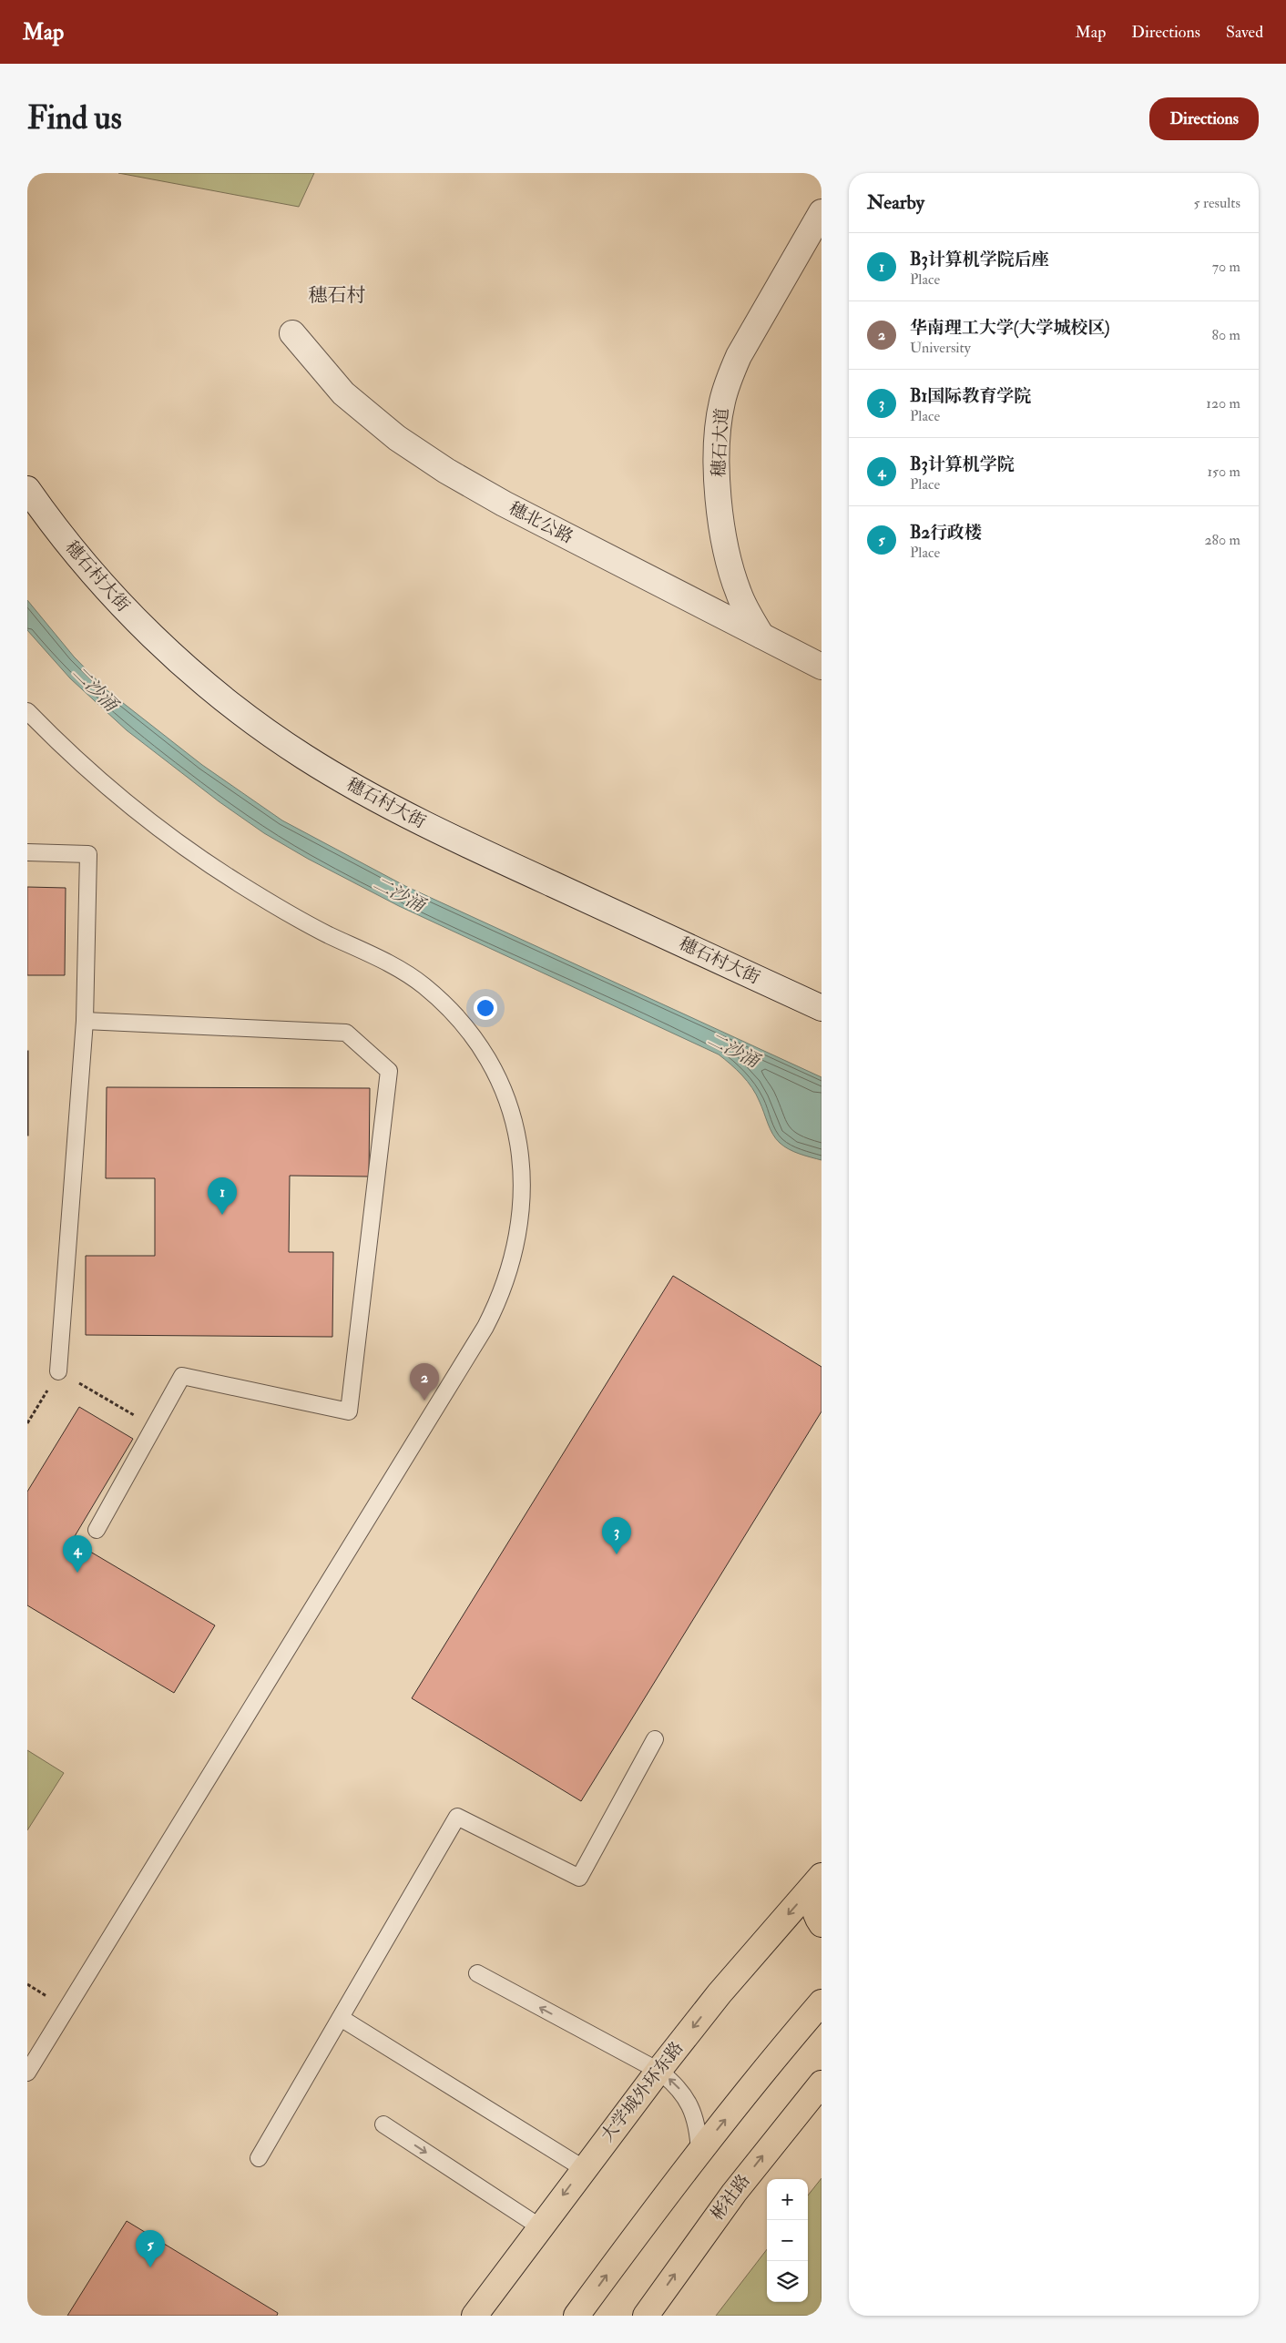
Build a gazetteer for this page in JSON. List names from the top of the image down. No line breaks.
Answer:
{"streets":{"main road":["大学城外环东路","彬社路"],"street":["穗石大道","穗北公路","穗石村大街"]},"crossings":[["穗石大道","穗北公路"]],"districts":["穗石村"],"water":["二沙涌"],"page":{"header":"Map","nav":["Map","Directions","Saved"],"buttons":"Directions","title":"Find us","heading":["Nearby","5 results"],"list":[{"mark":"1","name":"B3计算机学院后座","note":"Place","value":"70 m"},{"mark":"2","name":"华南理工大学(大学城校区)","note":"University","value":"80 m"},{"mark":"3","name":"B1国际教育学院","note":"Place","value":"120 m"},{"mark":"4","name":"B3计算机学院","note":"Place","value":"150 m"},{"mark":"5","name":"B2行政楼","note":"Place","value":"280 m"}],"pins":["1","2","3","4","5"],"map_buttons":["+","−"]}}
